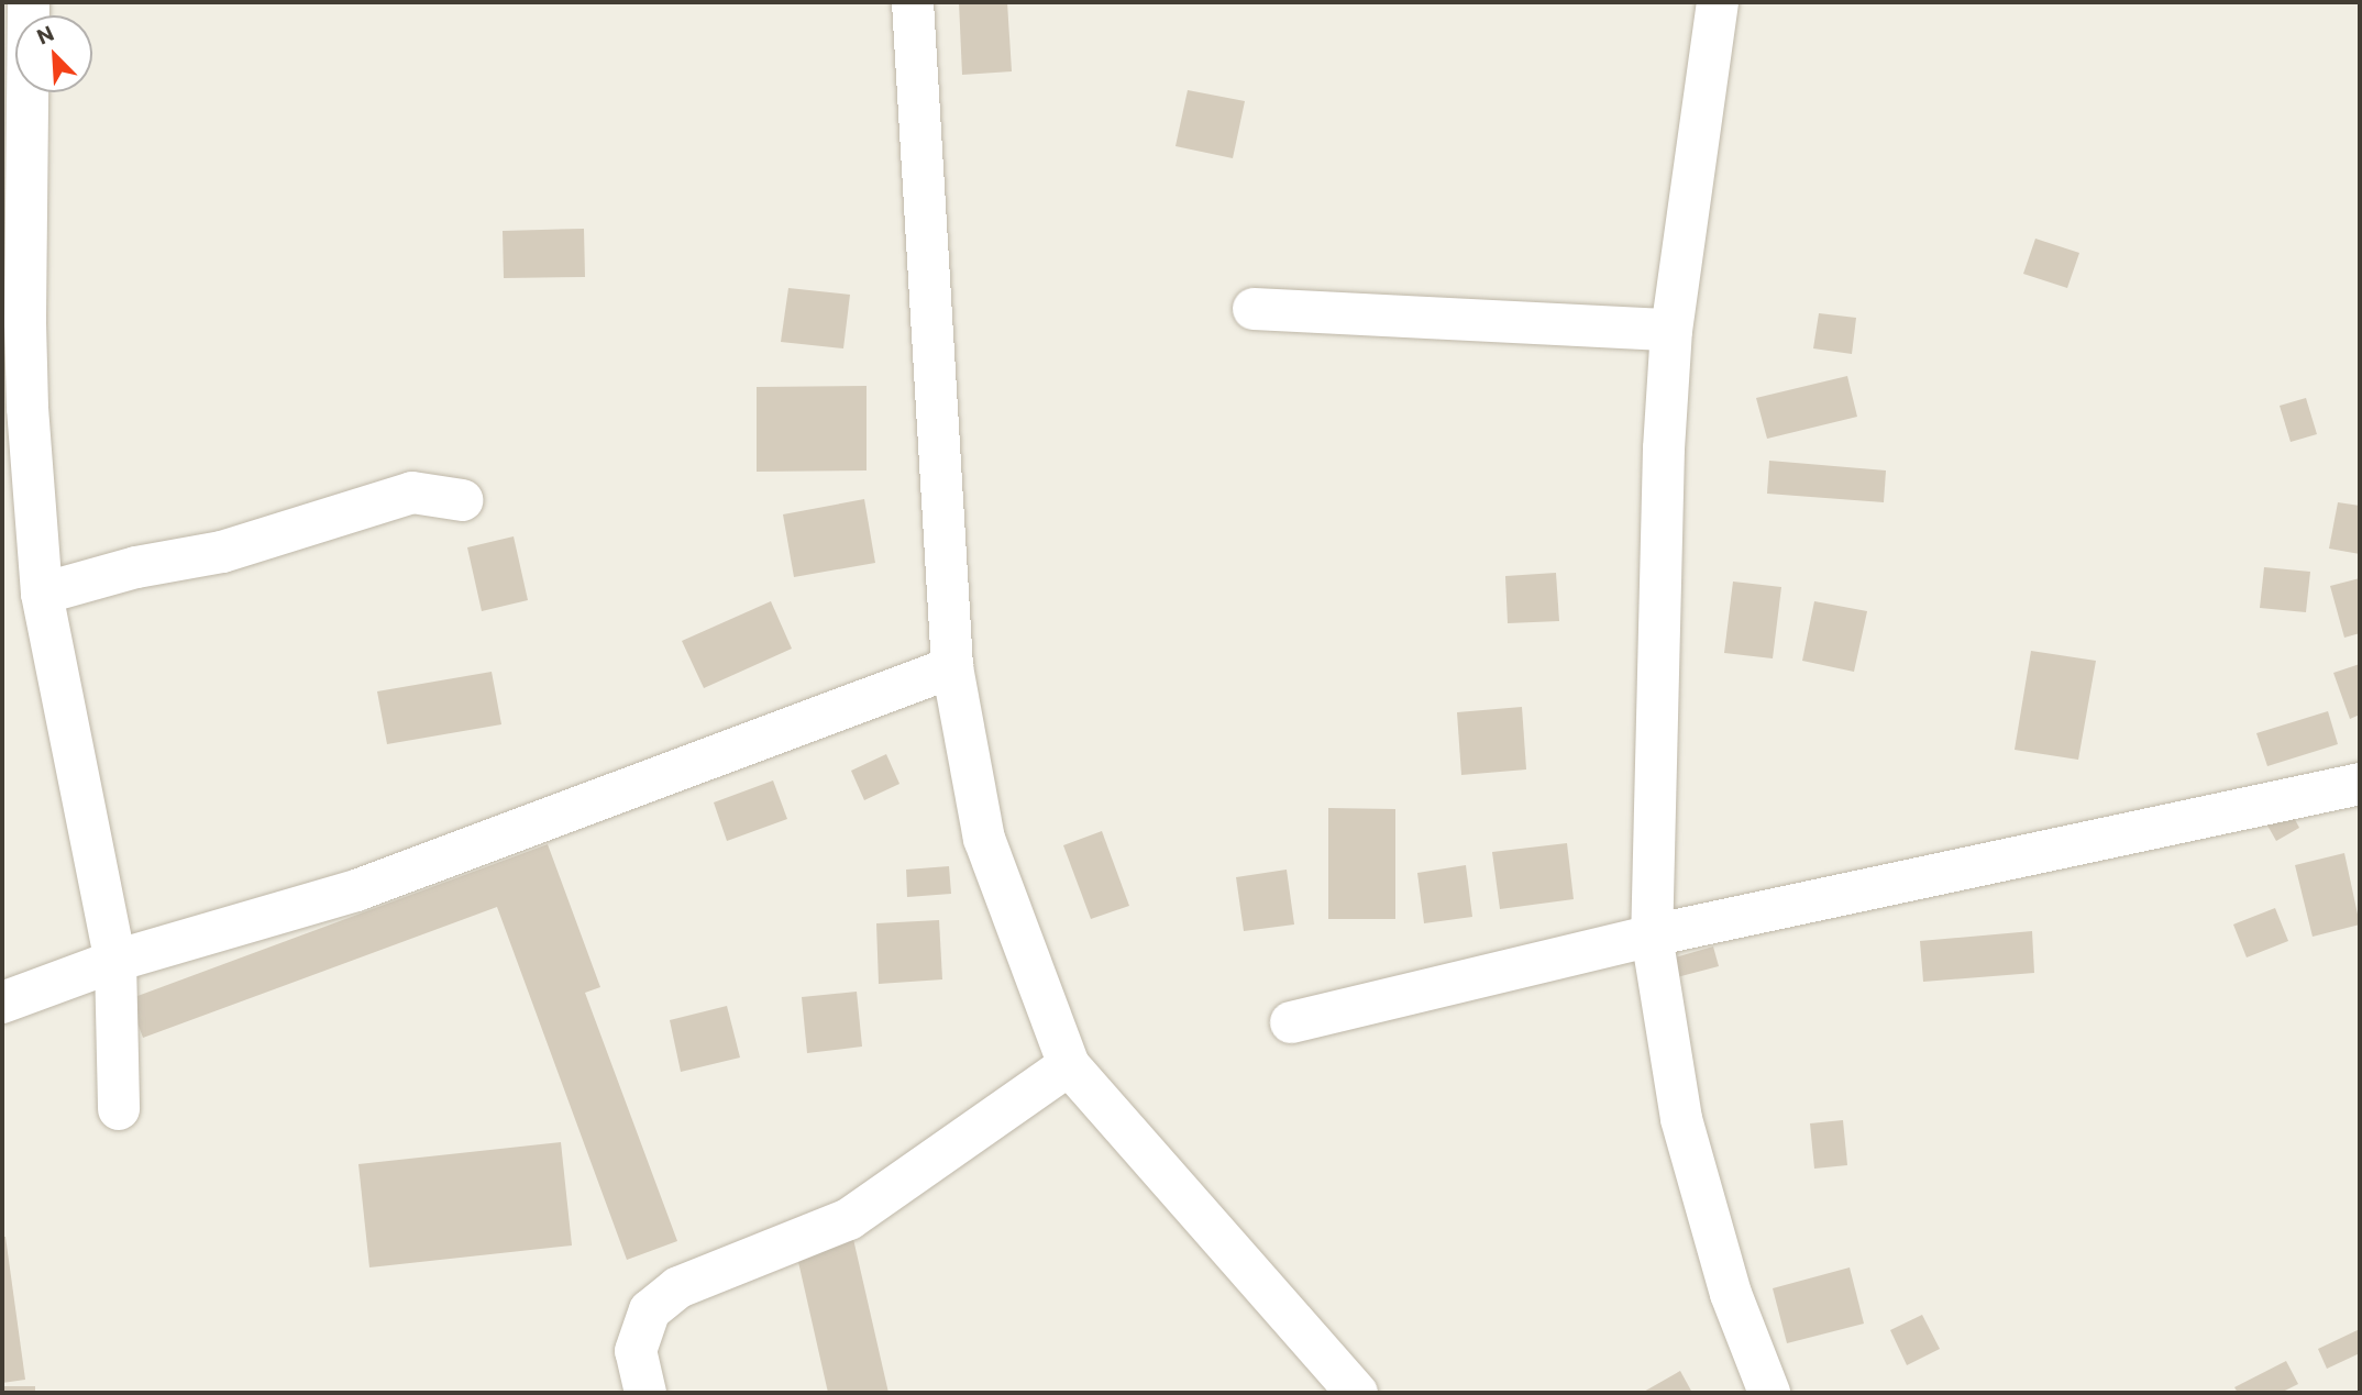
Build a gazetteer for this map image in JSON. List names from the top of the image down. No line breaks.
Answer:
{"north":"top left"}
